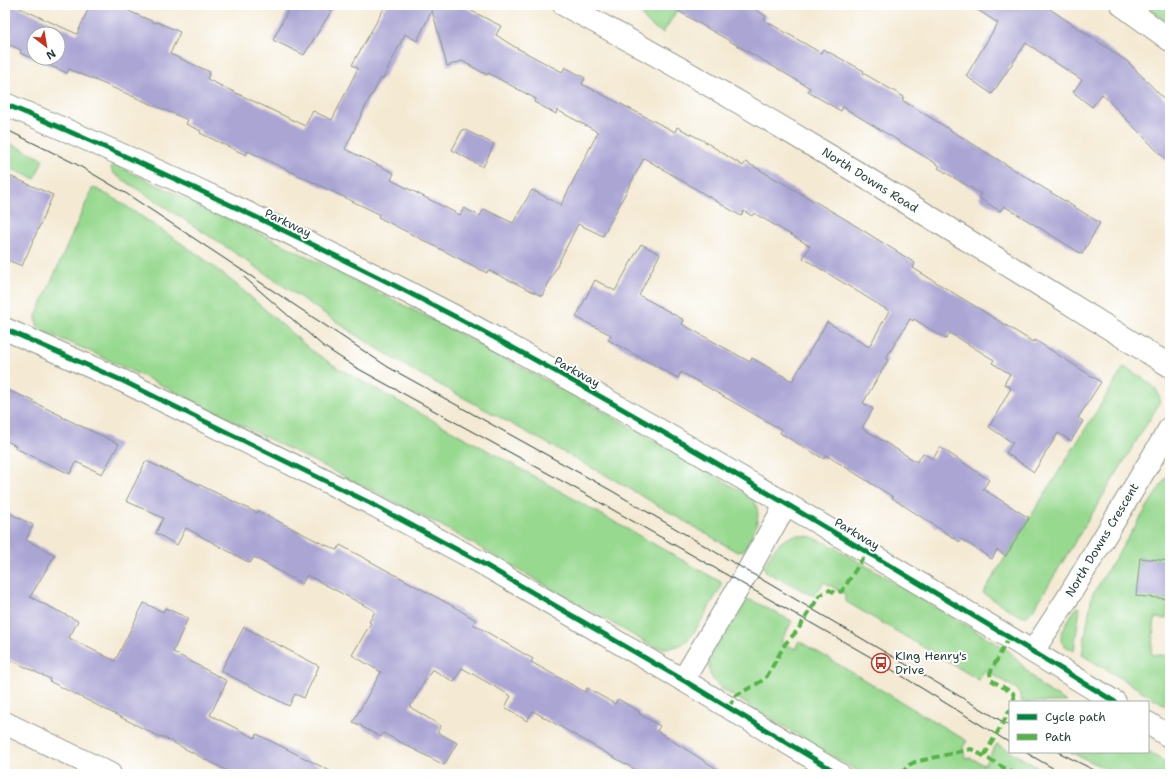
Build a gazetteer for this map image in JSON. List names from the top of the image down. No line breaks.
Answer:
{"streets":{"street":["North Downs Road","Parkway","North Downs Crescent"]},"crossings":[["Parkway","North Downs Crescent"]],"places":{"bus stop":["King Henry's Drive"]},"legend":["Cycle path","Path"],"north":"bottom right"}
